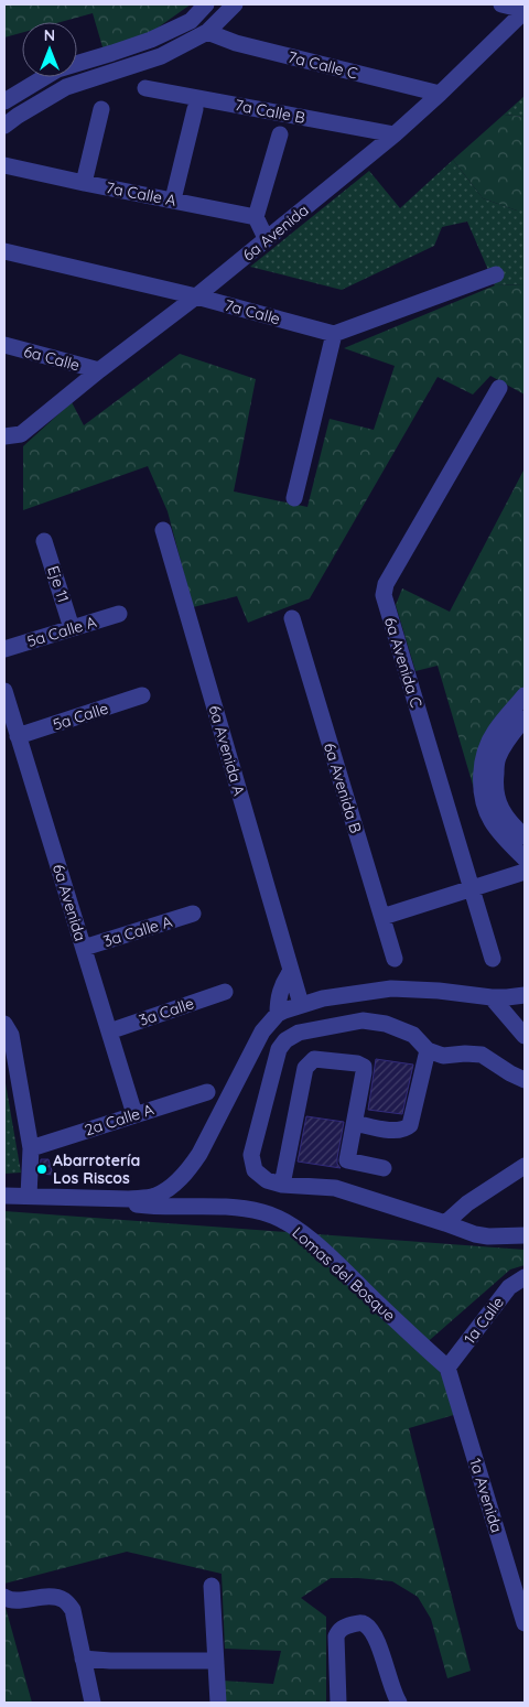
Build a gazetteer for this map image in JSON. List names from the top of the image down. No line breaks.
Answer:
{"streets":{"street":["7a Calle C","7a Calle B","7a Calle A","6a Avenida","7a Calle","6a Calle","Eje 11","5a Calle A","6a Avenida C","5a Calle","6a Avenida A","6a Avenida B","3a Calle A","3a Calle","2a Calle A","Lomas del Bosque","1a Calle","1a Avenida"]},"crossings":[["7a Calle C","6a Avenida"],["7a Calle B","6a Avenida"],["6a Avenida","7a Calle"],["6a Avenida","6a Calle"],["6a Avenida","5a Calle"],["6a Avenida","3a Calle A"],["6a Avenida","3a Calle"],["6a Avenida","2a Calle A"],["Eje 11","5a Calle A"],["Lomas del Bosque","1a Calle"],["Lomas del Bosque","1a Avenida"],["1a Calle","1a Avenida"]],"places":["Abarrotería Los Riscos"],"north":"top"}
